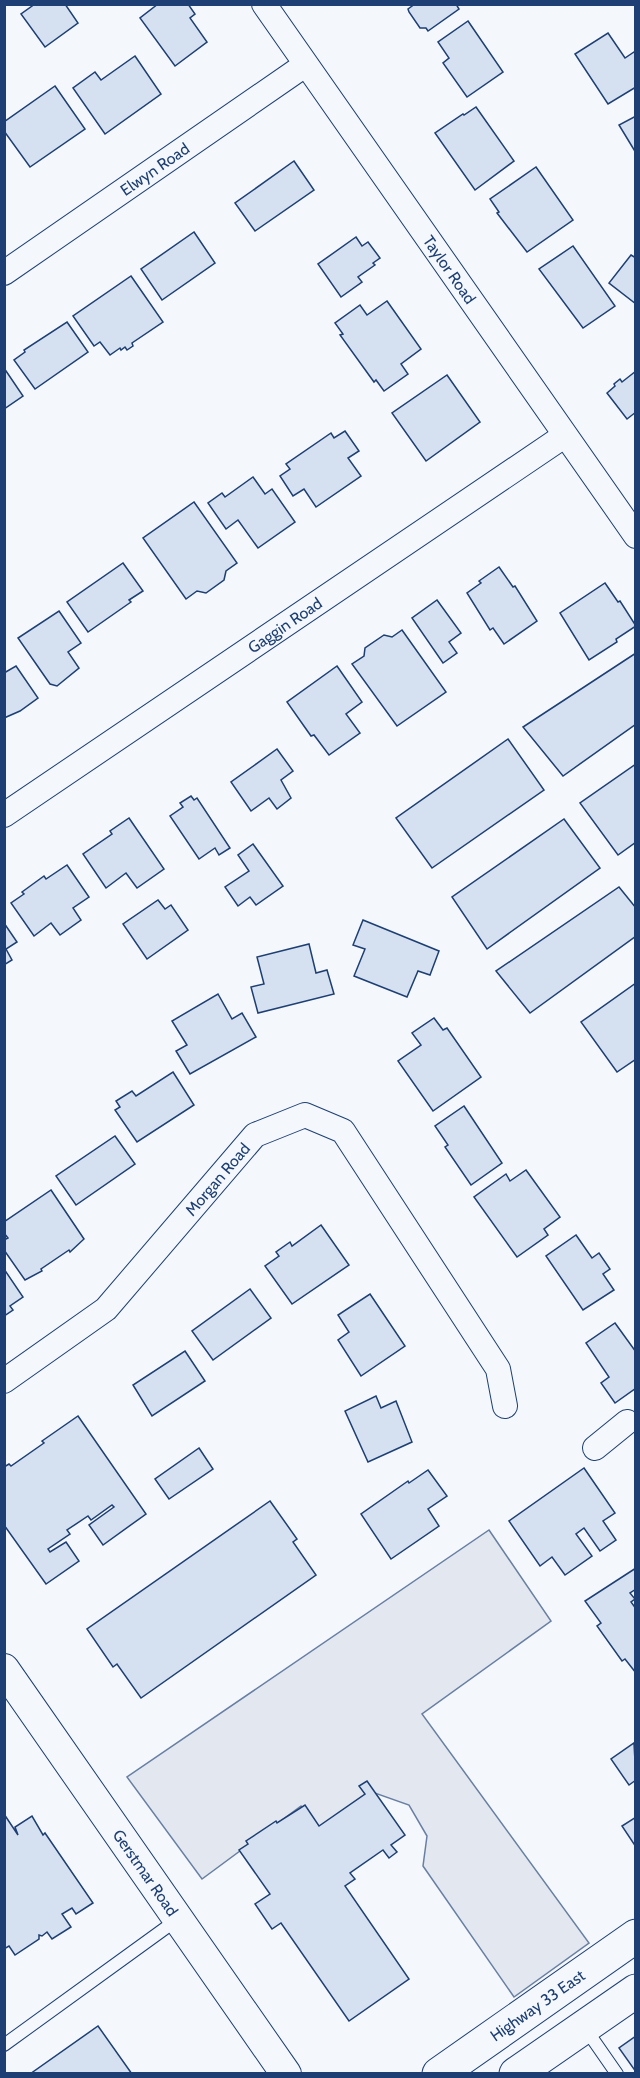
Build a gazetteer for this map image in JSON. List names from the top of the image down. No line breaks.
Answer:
{"streets":{"main road":["Highway 33 East"],"street":["Elwyn Road","Taylor Road","Gaggin Road","Morgan Road","Gerstmar Road"]},"crossings":[["Elwyn Road","Taylor Road"],["Taylor Road","Gaggin Road"]]}
